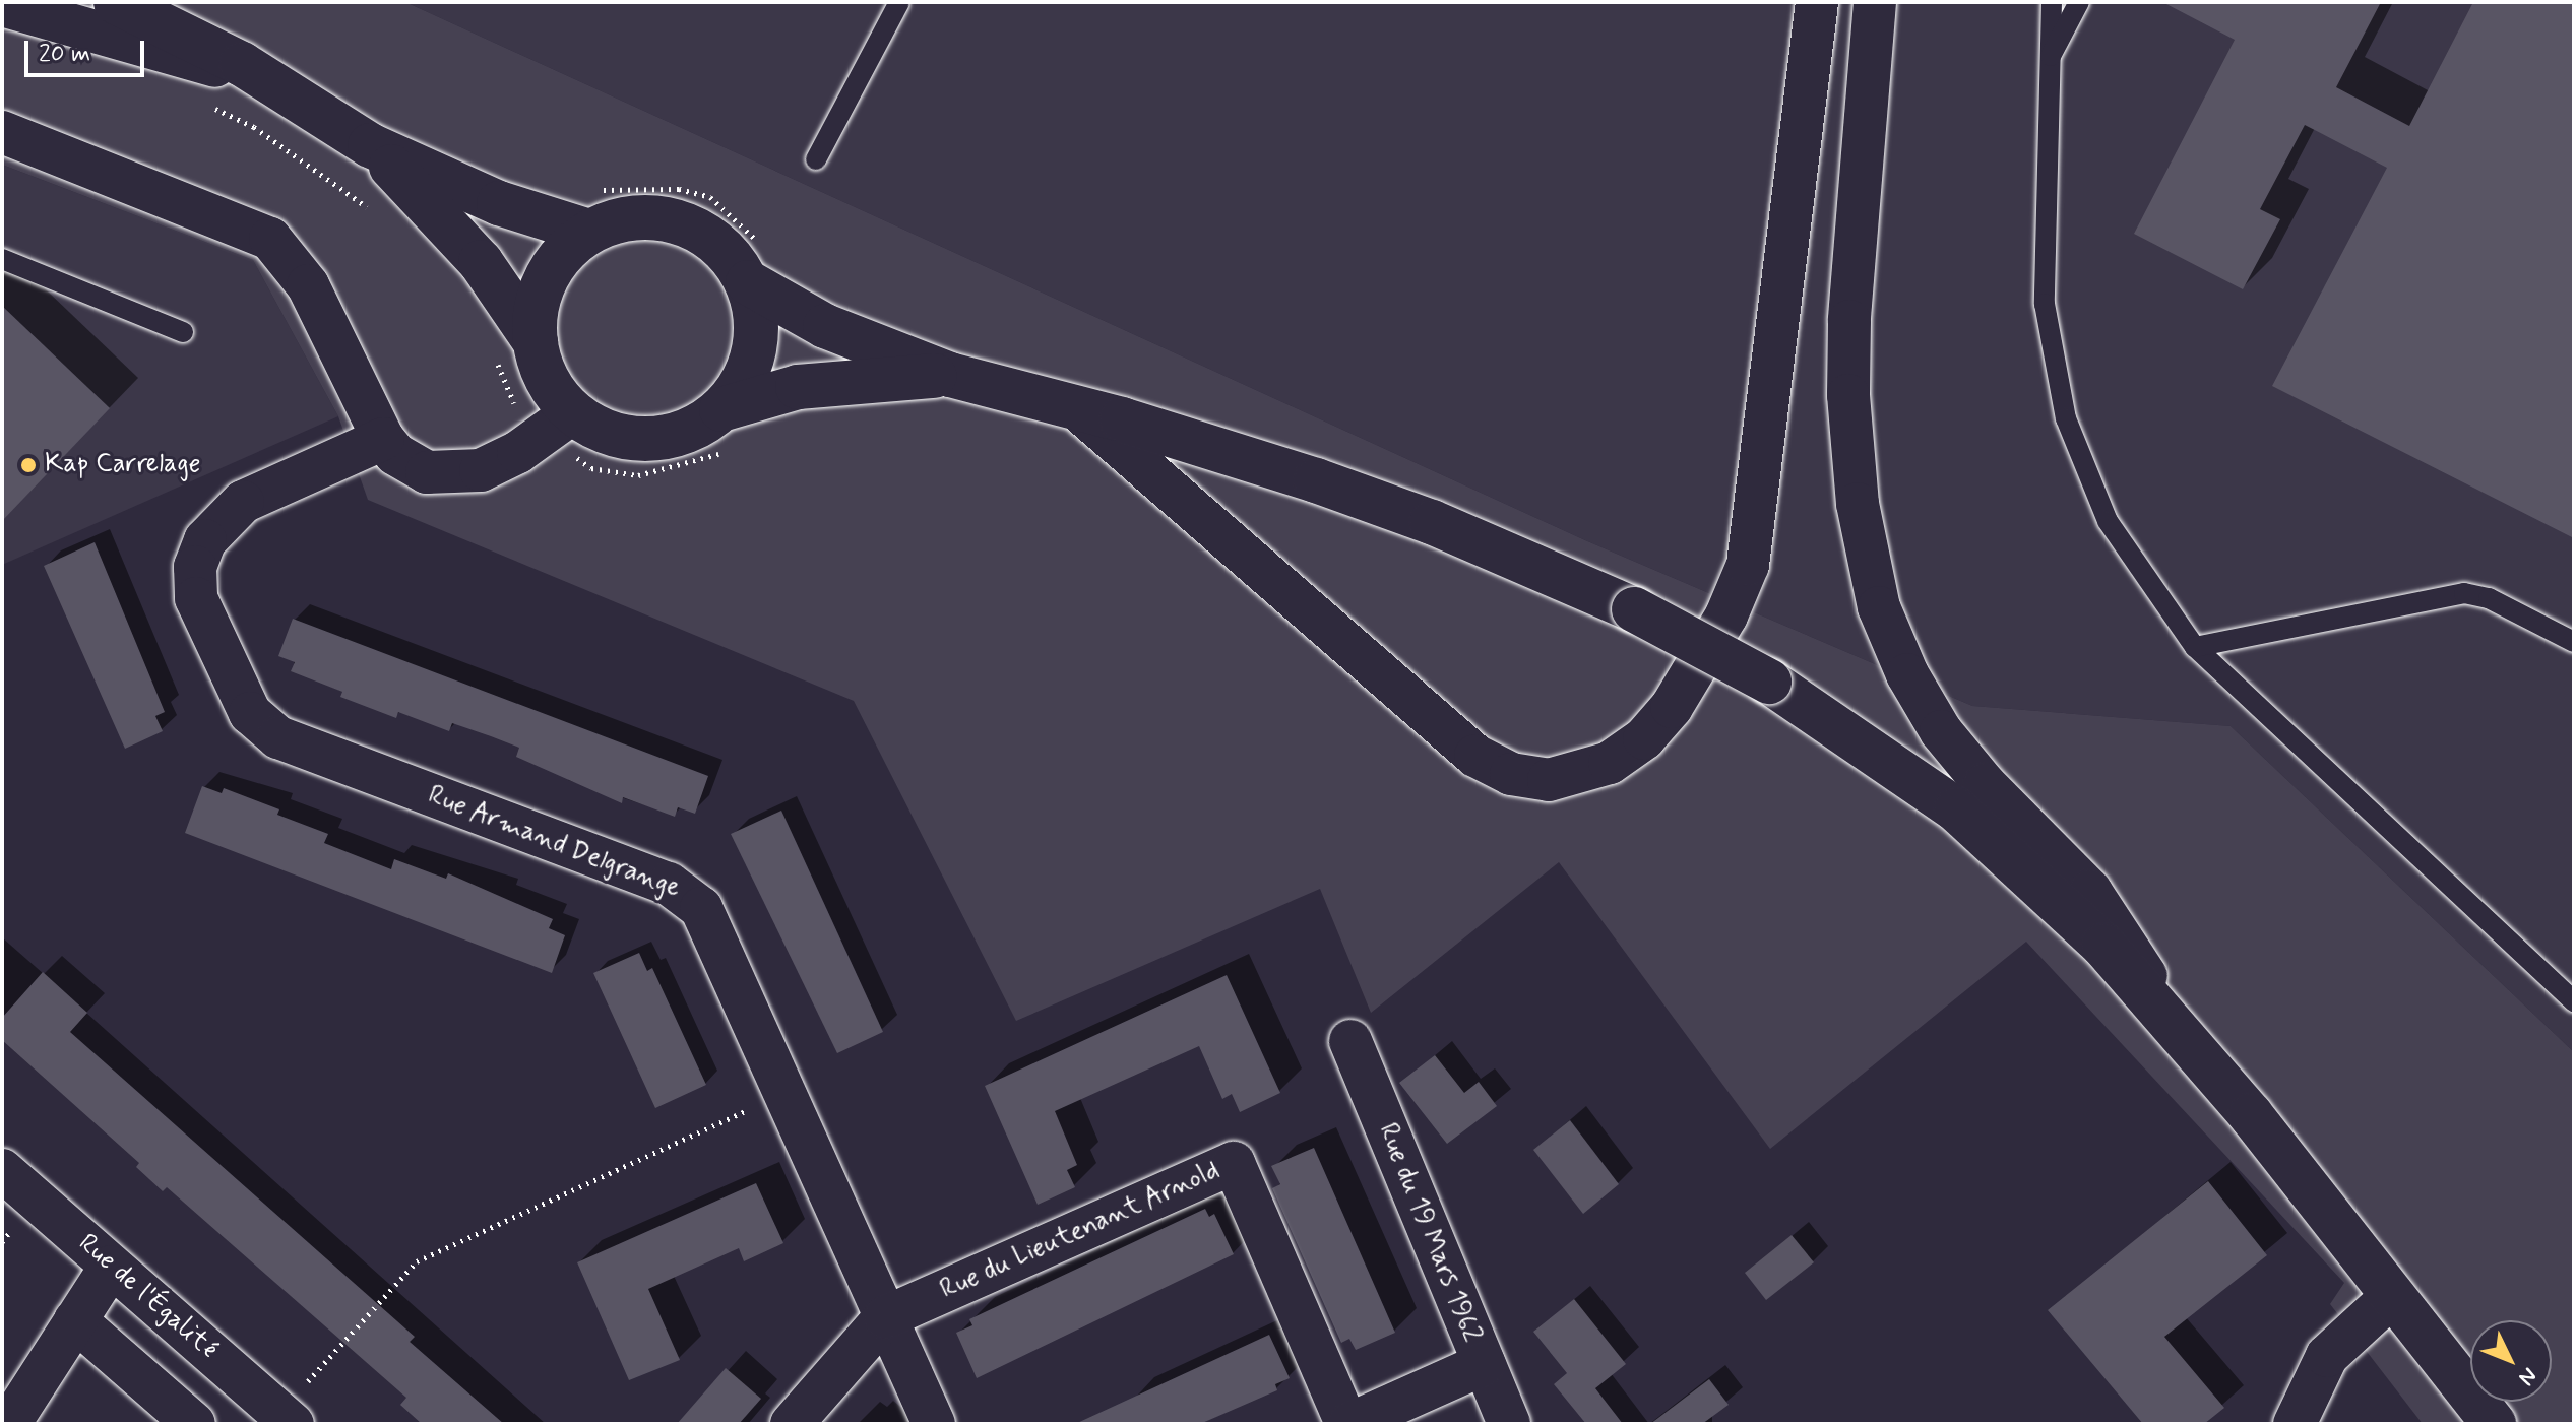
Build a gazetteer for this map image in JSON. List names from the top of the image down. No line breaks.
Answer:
{"streets":{"street":["Rue Armand Delgrange","Rue du Lieutenant Arnold","Rue du 19 Mars 1962","Rue de l'Égalité"]},"crossings":[["Rue Armand Delgrange","Rue du Lieutenant Arnold"]],"places":["Kap Carrelage"],"scale_bar":"20 m","north":"bottom right"}
